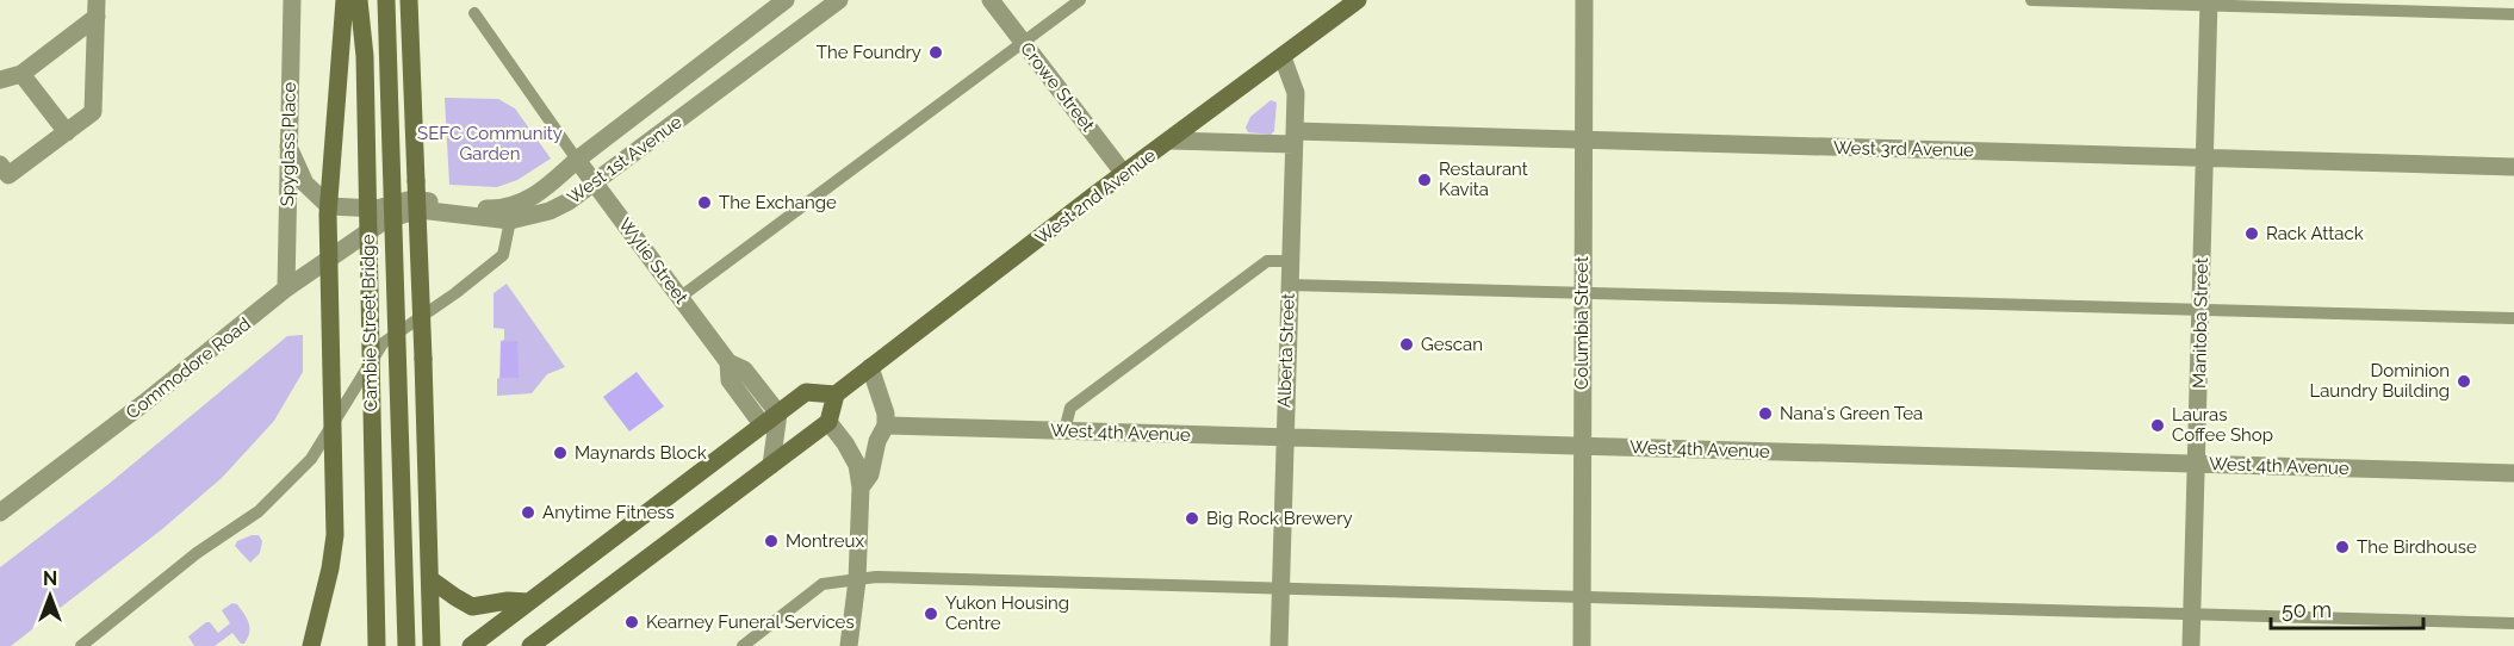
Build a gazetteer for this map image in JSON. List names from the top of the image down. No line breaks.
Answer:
{"streets":{"main road":["West 2nd Avenue","Cambie Street Bridge"],"street":["Crowe Street","Spyglass Place","West 3rd Avenue","West 1st Avenue","Wylie Street","Columbia Street","Manitoba Street","Alberta Street","Commodore Road","West 4th Avenue"]},"crossings":[["Crowe Street","West 2nd Avenue"],["Spyglass Place","Commodore Road"],["West 3rd Avenue","West 2nd Avenue"],["West 3rd Avenue","Columbia Street"],["West 3rd Avenue","Manitoba Street"],["West 3rd Avenue","Alberta Street"],["West 1st Avenue","Wylie Street"],["West 1st Avenue","Commodore Road"],["West 2nd Avenue","Alberta Street"],["Columbia Street","West 4th Avenue"],["Manitoba Street","West 4th Avenue"],["Alberta Street","West 4th Avenue"]],"parks":["SEFC Community Garden"],"places":["The Foundry","Restaurant Kavita","The Exchange","Rack Attack","Gescan","Dominion Laundry Building","Nana's Green Tea","Lauras Coffee Shop","Maynards Block","Anytime Fitness","Big Rock Brewery","Montreux","The Birdhouse","Yukon Housing Centre","Kearney Funeral Services"],"scale_bar":"50 m","north":"top"}
